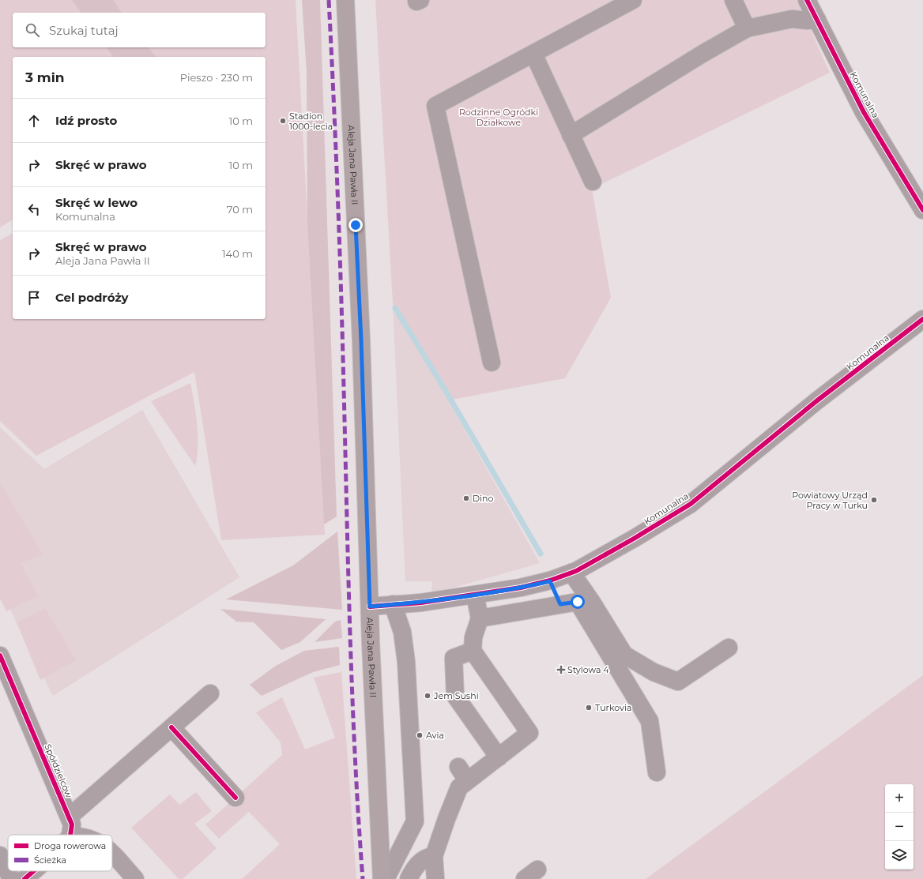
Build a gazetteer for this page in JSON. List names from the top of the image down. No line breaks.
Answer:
{"streets":{"main road":["Aleja Jana Pawła II"],"street":["Komunalna","Spółdzielców"]},"crossings":[["Komunalna","Aleja Jana Pawła II"]],"parks":["Rodzinne Ogródki Działkowe"],"places":{"other":["Stadion 1000-lecia","Dino","Powiatowy Urząd Pracy w Turku","Jem Sushi","Turkovia","Avia"],"health":["Stylowa 4"]},"legend":["Droga rowerowa","Ścieżka"],"page":{"search":"Szukaj tutaj","heading":["3 min","Pieszo · 230 m"],"list":[["Idź prosto","10 m"],["Skręć w prawo","10 m"],["Skręć w lewo","Komunalna","70 m"],["Skręć w prawo","Aleja Jana Pawła II","140 m"],"Cel podróży"],"map_buttons":["+","−"]}}
